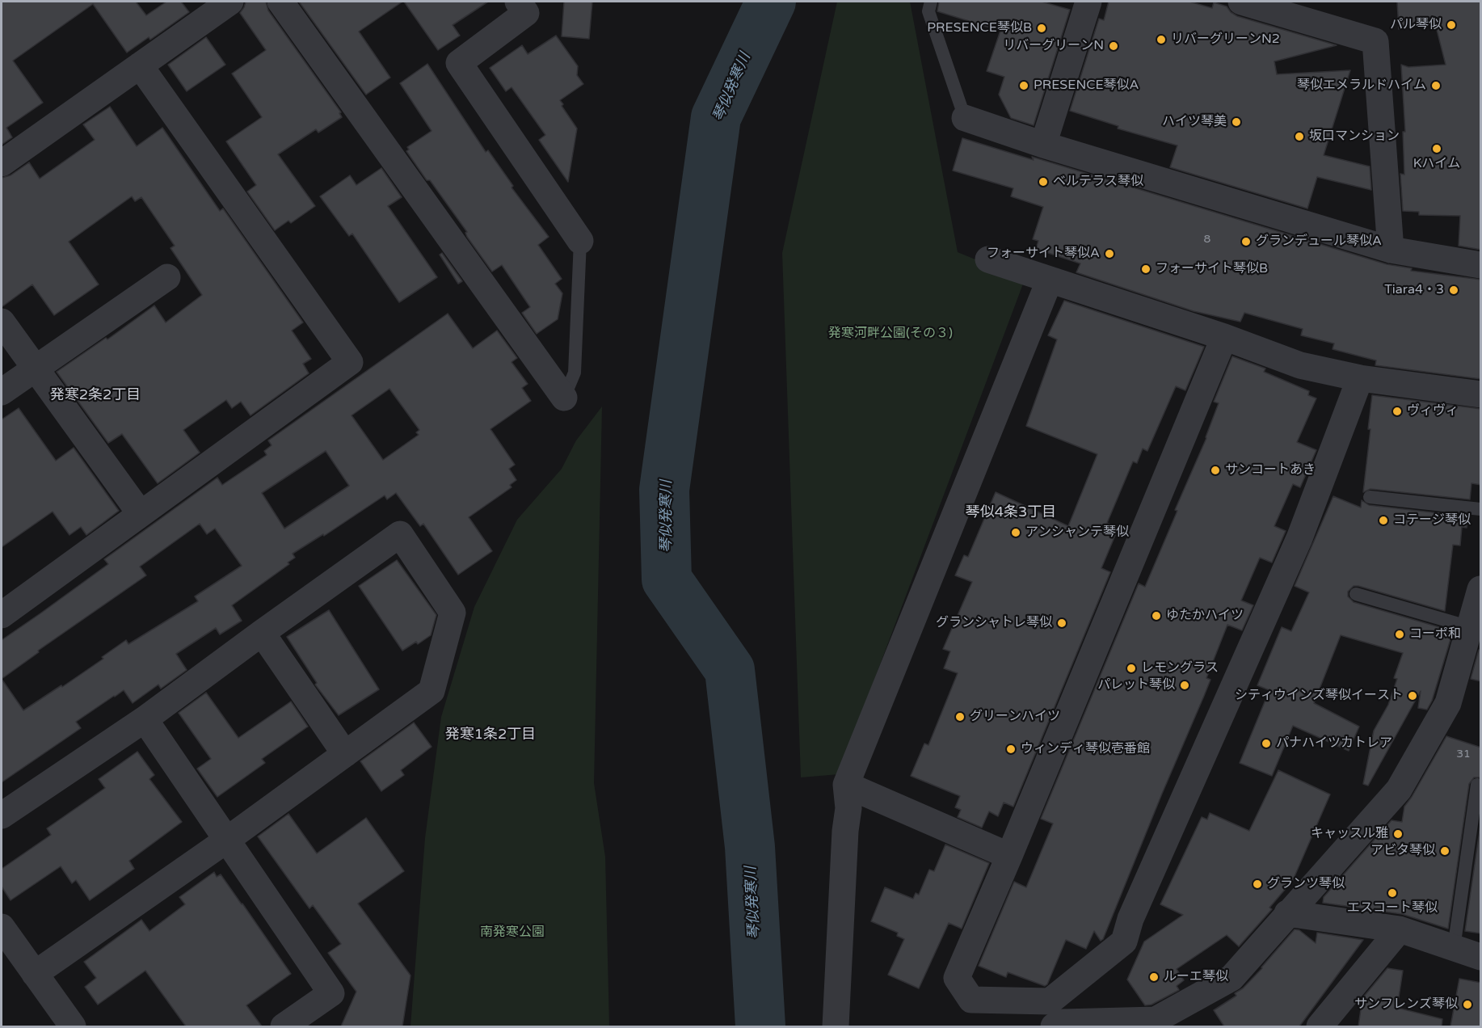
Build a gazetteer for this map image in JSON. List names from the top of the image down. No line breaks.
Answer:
{"districts":["発寒2条2丁目","琴似4条3丁目","発寒1条2丁目"],"water":["琴似発寒川"],"parks":["発寒河畔公園(その３)","南発寒公園"],"places":["パル琴似","PRESENCE琴似B","リバーグリーンN2","リバーグリーンN","PRESENCE琴似A","琴似エメラルドハイム","ハイツ琴美","坂口マンション","Kハイム","ベルテラス琴似","グランデュール琴似A","フォーサイト琴似A","フォーサイト琴似B","Tiara4・3","ヴィヴィ","サンコートあき","コテージ琴似","アンシャンテ琴似","ゆたかハイツ","グランシャトレ琴似","コーポ和","レモングラス","パレット琴似","シティウインズ琴似イースト","グリーンハイツ","パナハイツカトレア","ウィンディ琴似壱番館","キャッスル雅","アビタ琴似","グランツ琴似","エスコート琴似","ルーエ琴似","サンフレンズ琴似"],"house_numbers":["8","31"]}
